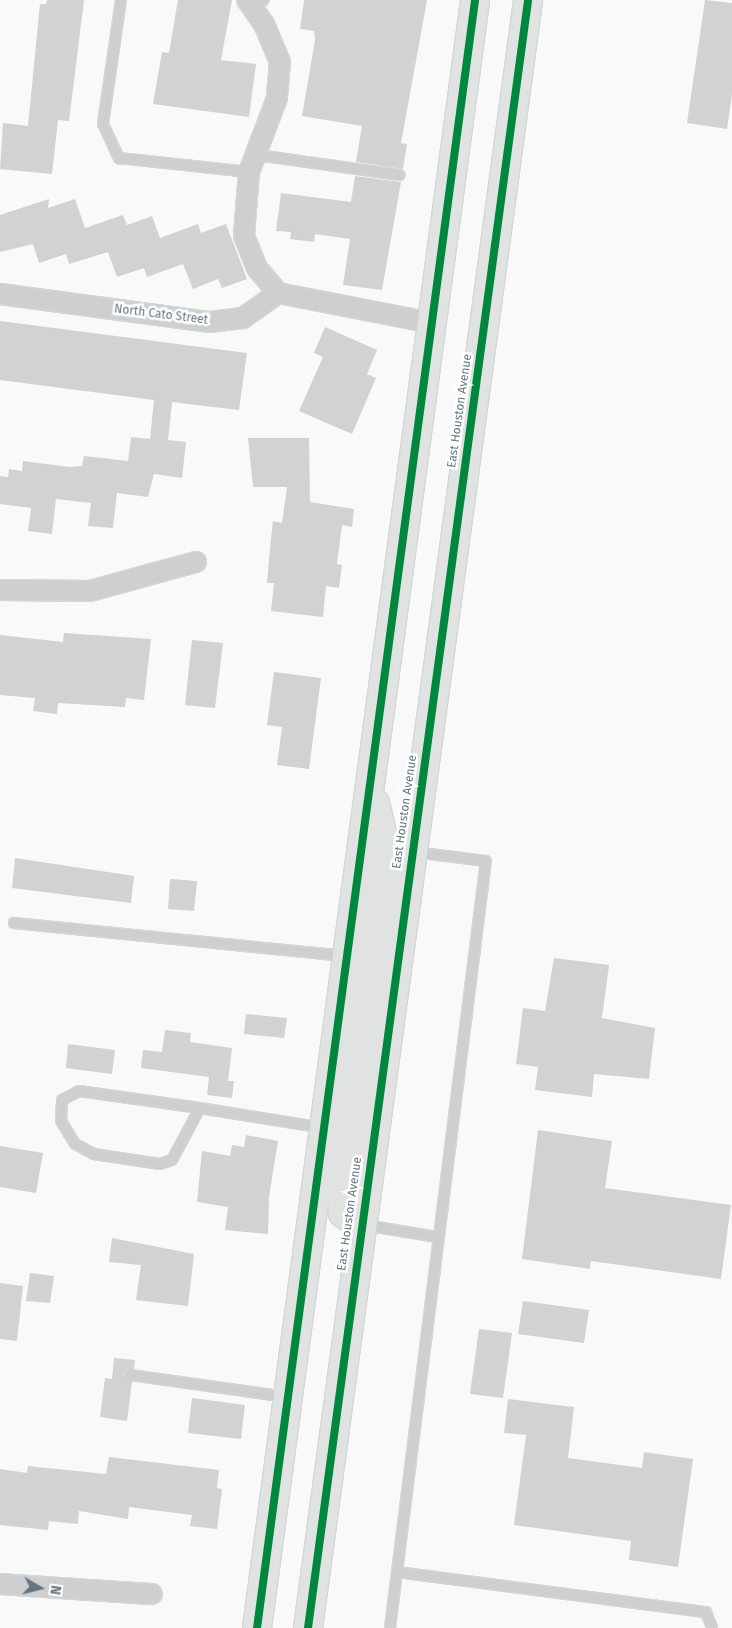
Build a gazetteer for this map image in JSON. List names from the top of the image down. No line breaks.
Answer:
{"streets":{"main road":["East Houston Avenue"],"street":["North Cato Street"]},"north":"right"}
